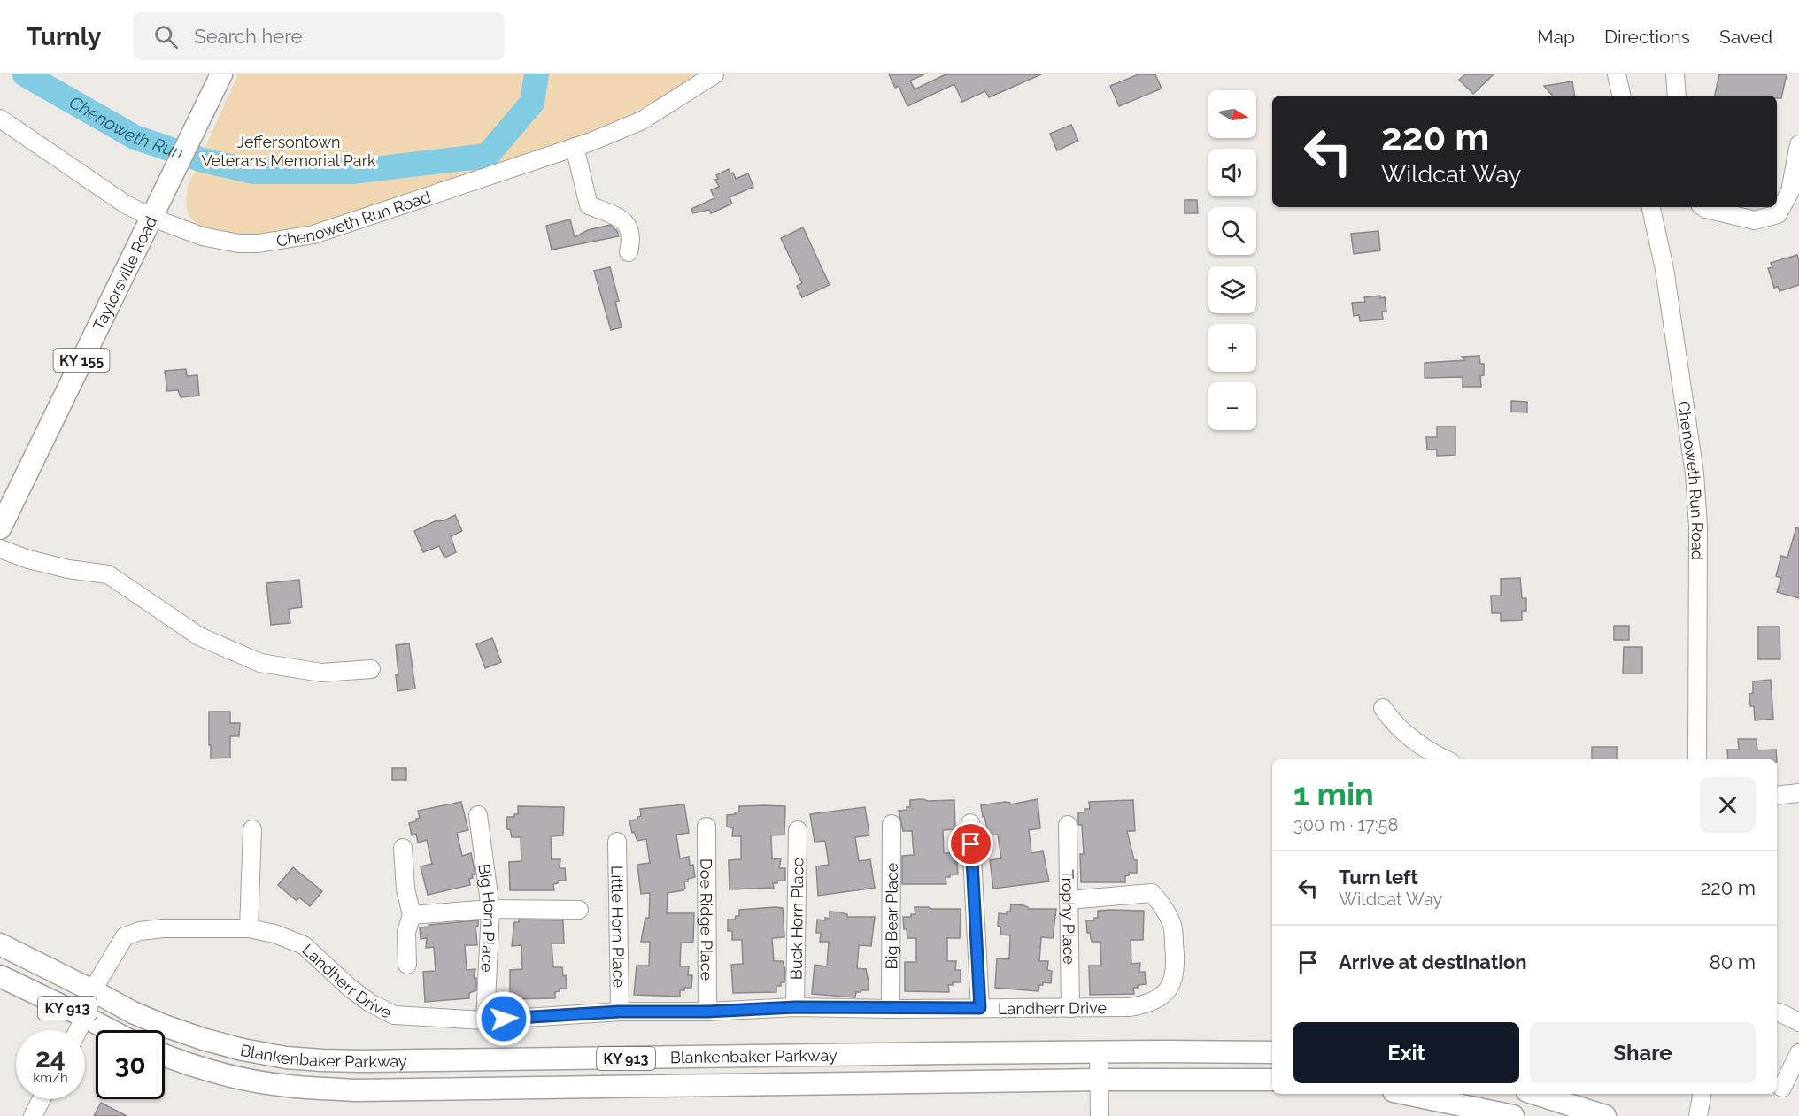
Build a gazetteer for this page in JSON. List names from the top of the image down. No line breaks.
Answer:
{"streets":{"main road":["Taylorsville Road","KY 155","KY 913","Blankenbaker Parkway"],"street":["Chenoweth Run Road","Trophy Place","Big Bear Place","Big Horn Place","Buck Horn Place","Doe Ridge Place","Little Horn Place","Landherr Drive"]},"crossings":[["Chenoweth Run Road","Taylorsville Road"],["Trophy Place","Landherr Drive"],["Big Bear Place","Landherr Drive"],["Big Horn Place","Landherr Drive"],["Buck Horn Place","Landherr Drive"],["Doe Ridge Place","Landherr Drive"],["Little Horn Place","Landherr Drive"],["Landherr Drive","KY 913"],["Landherr Drive","Blankenbaker Parkway"]],"water":["Chenoweth Run"],"parks":["Jeffersontown Veterans Memorial Park"],"north":"right","page":{"header":"Turnly","search":"Search here","nav":["Map","Directions","Saved"],"map_buttons":["+","−"],"turn":["220 m","Wildcat Way"],"heading":["1 min","300 m · 17:58"],"list":[{"name":"Turn left","note":"Wildcat Way","value":"220 m"},{"name":"Arrive at destination","value":"80 m"}],"buttons":["Exit","Share"],"speed":"24 km/h","limit":"30"}}
